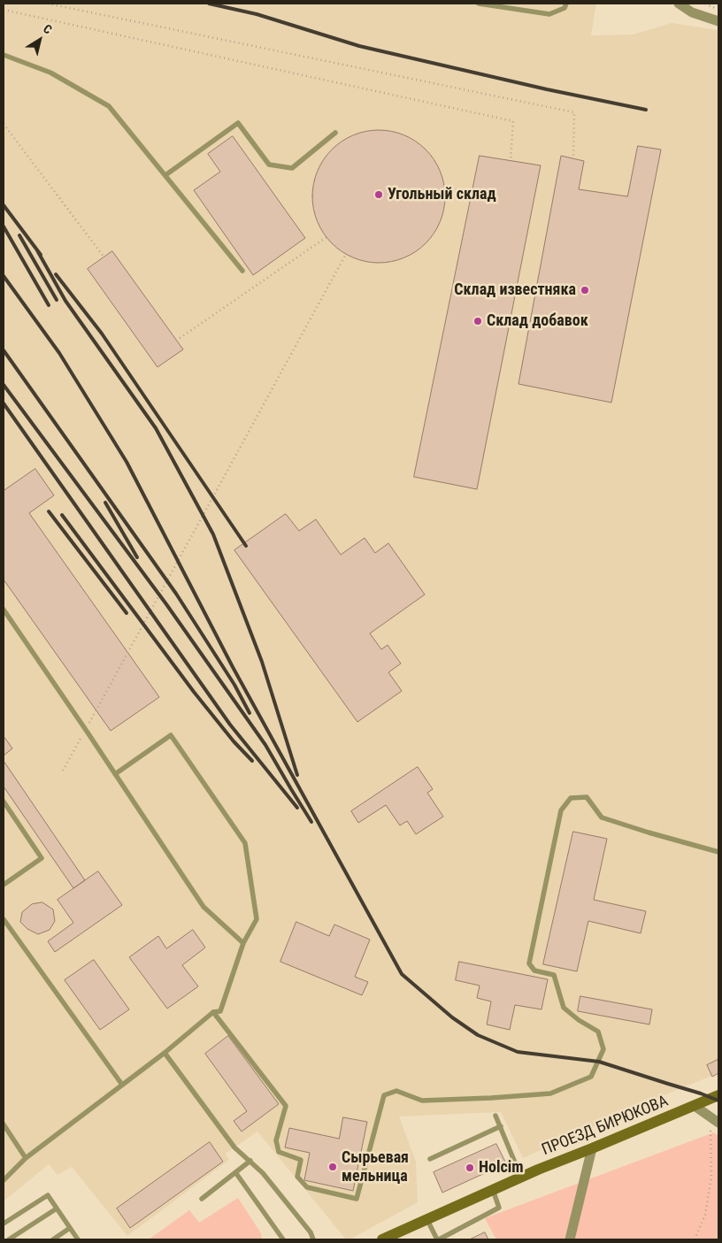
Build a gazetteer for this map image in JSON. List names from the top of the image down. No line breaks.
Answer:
{"streets":{"street":["ПРОЕЗД БИРЮКОВА"]},"places":["Угольный склад","Склад известняка","Склад добавок","Сырьевая мельница","Holcim"],"north":"top right"}
